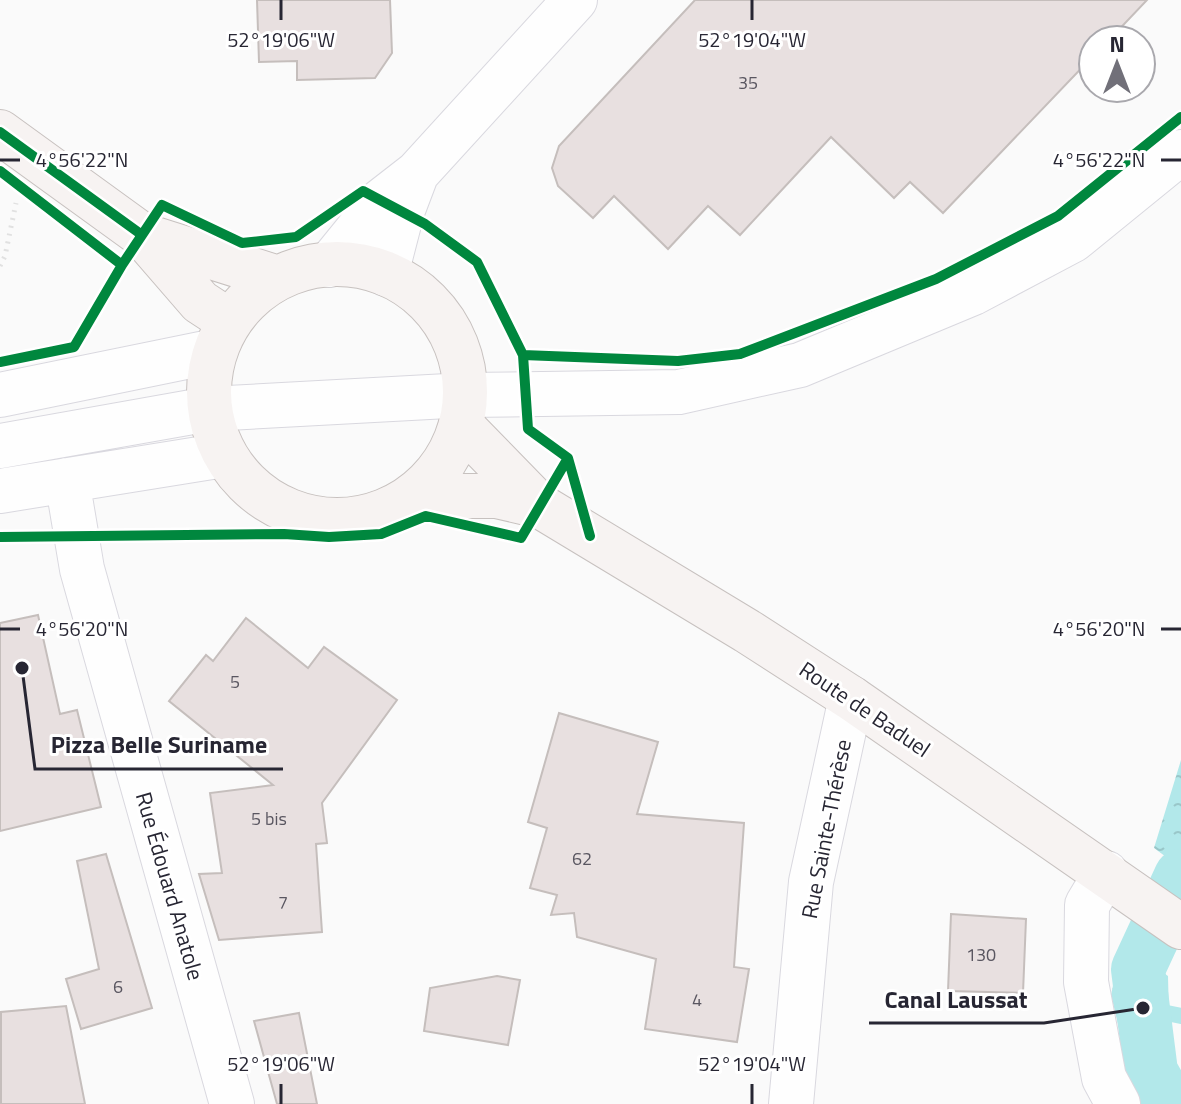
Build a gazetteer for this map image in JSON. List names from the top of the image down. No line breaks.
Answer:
{"streets":{"main road":["Route de Baduel"],"street":["Rue Sainte-Thérèse","Rue Édouard Anatole"]},"crossings":[["Route de Baduel","Rue Sainte-Thérèse"]],"places":["Pizza Belle Suriname","Canal Laussat"],"house_numbers":["35","5","5 bis","62","7","130","6","4"],"north":"top","coordinates":["52°19'06\"W","52°19'04\"W","4°56'22\"N","4°56'20\"N"]}
